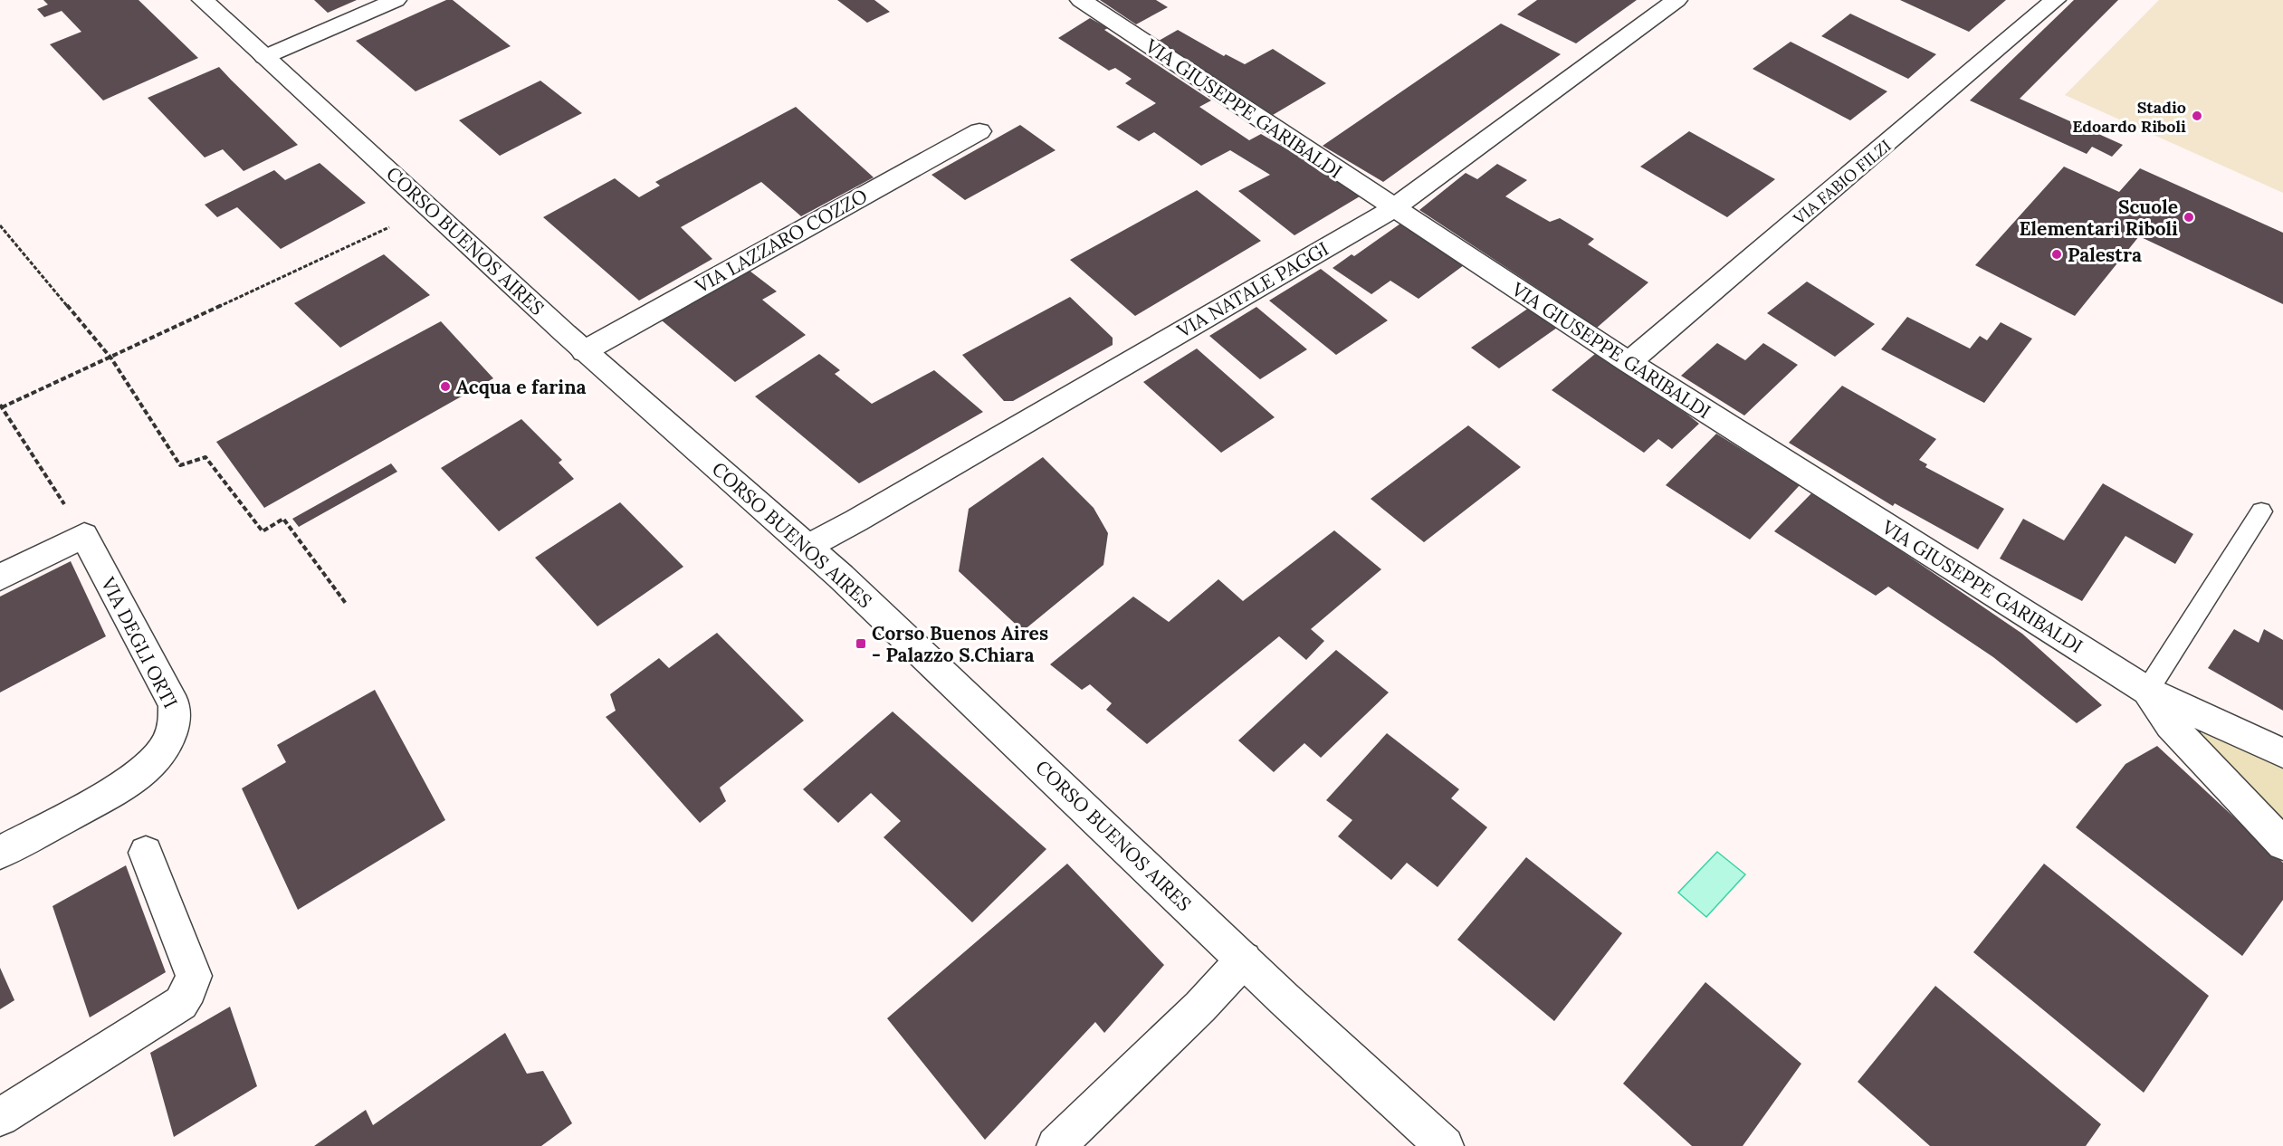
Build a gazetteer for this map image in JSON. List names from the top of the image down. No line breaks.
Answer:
{"streets":{"street":["VIA GIUSEPPE GARIBALDI","VIA FABIO FILZI","CORSO BUENOS AIRES","VIA LAZZARO COZZO","VIA NATALE PAGGI","VIA DEGLI ORTI"]},"crossings":[["VIA GIUSEPPE GARIBALDI","VIA FABIO FILZI"],["VIA GIUSEPPE GARIBALDI","VIA NATALE PAGGI"],["CORSO BUENOS AIRES","VIA LAZZARO COZZO"],["CORSO BUENOS AIRES","VIA NATALE PAGGI"]],"places":{"other":["Stadio Edoardo Riboli","Scuole Elementari Riboli","Palestra","Acqua e farina"],"transit":["Corso Buenos Aires - Palazzo S.Chiara"]}}
